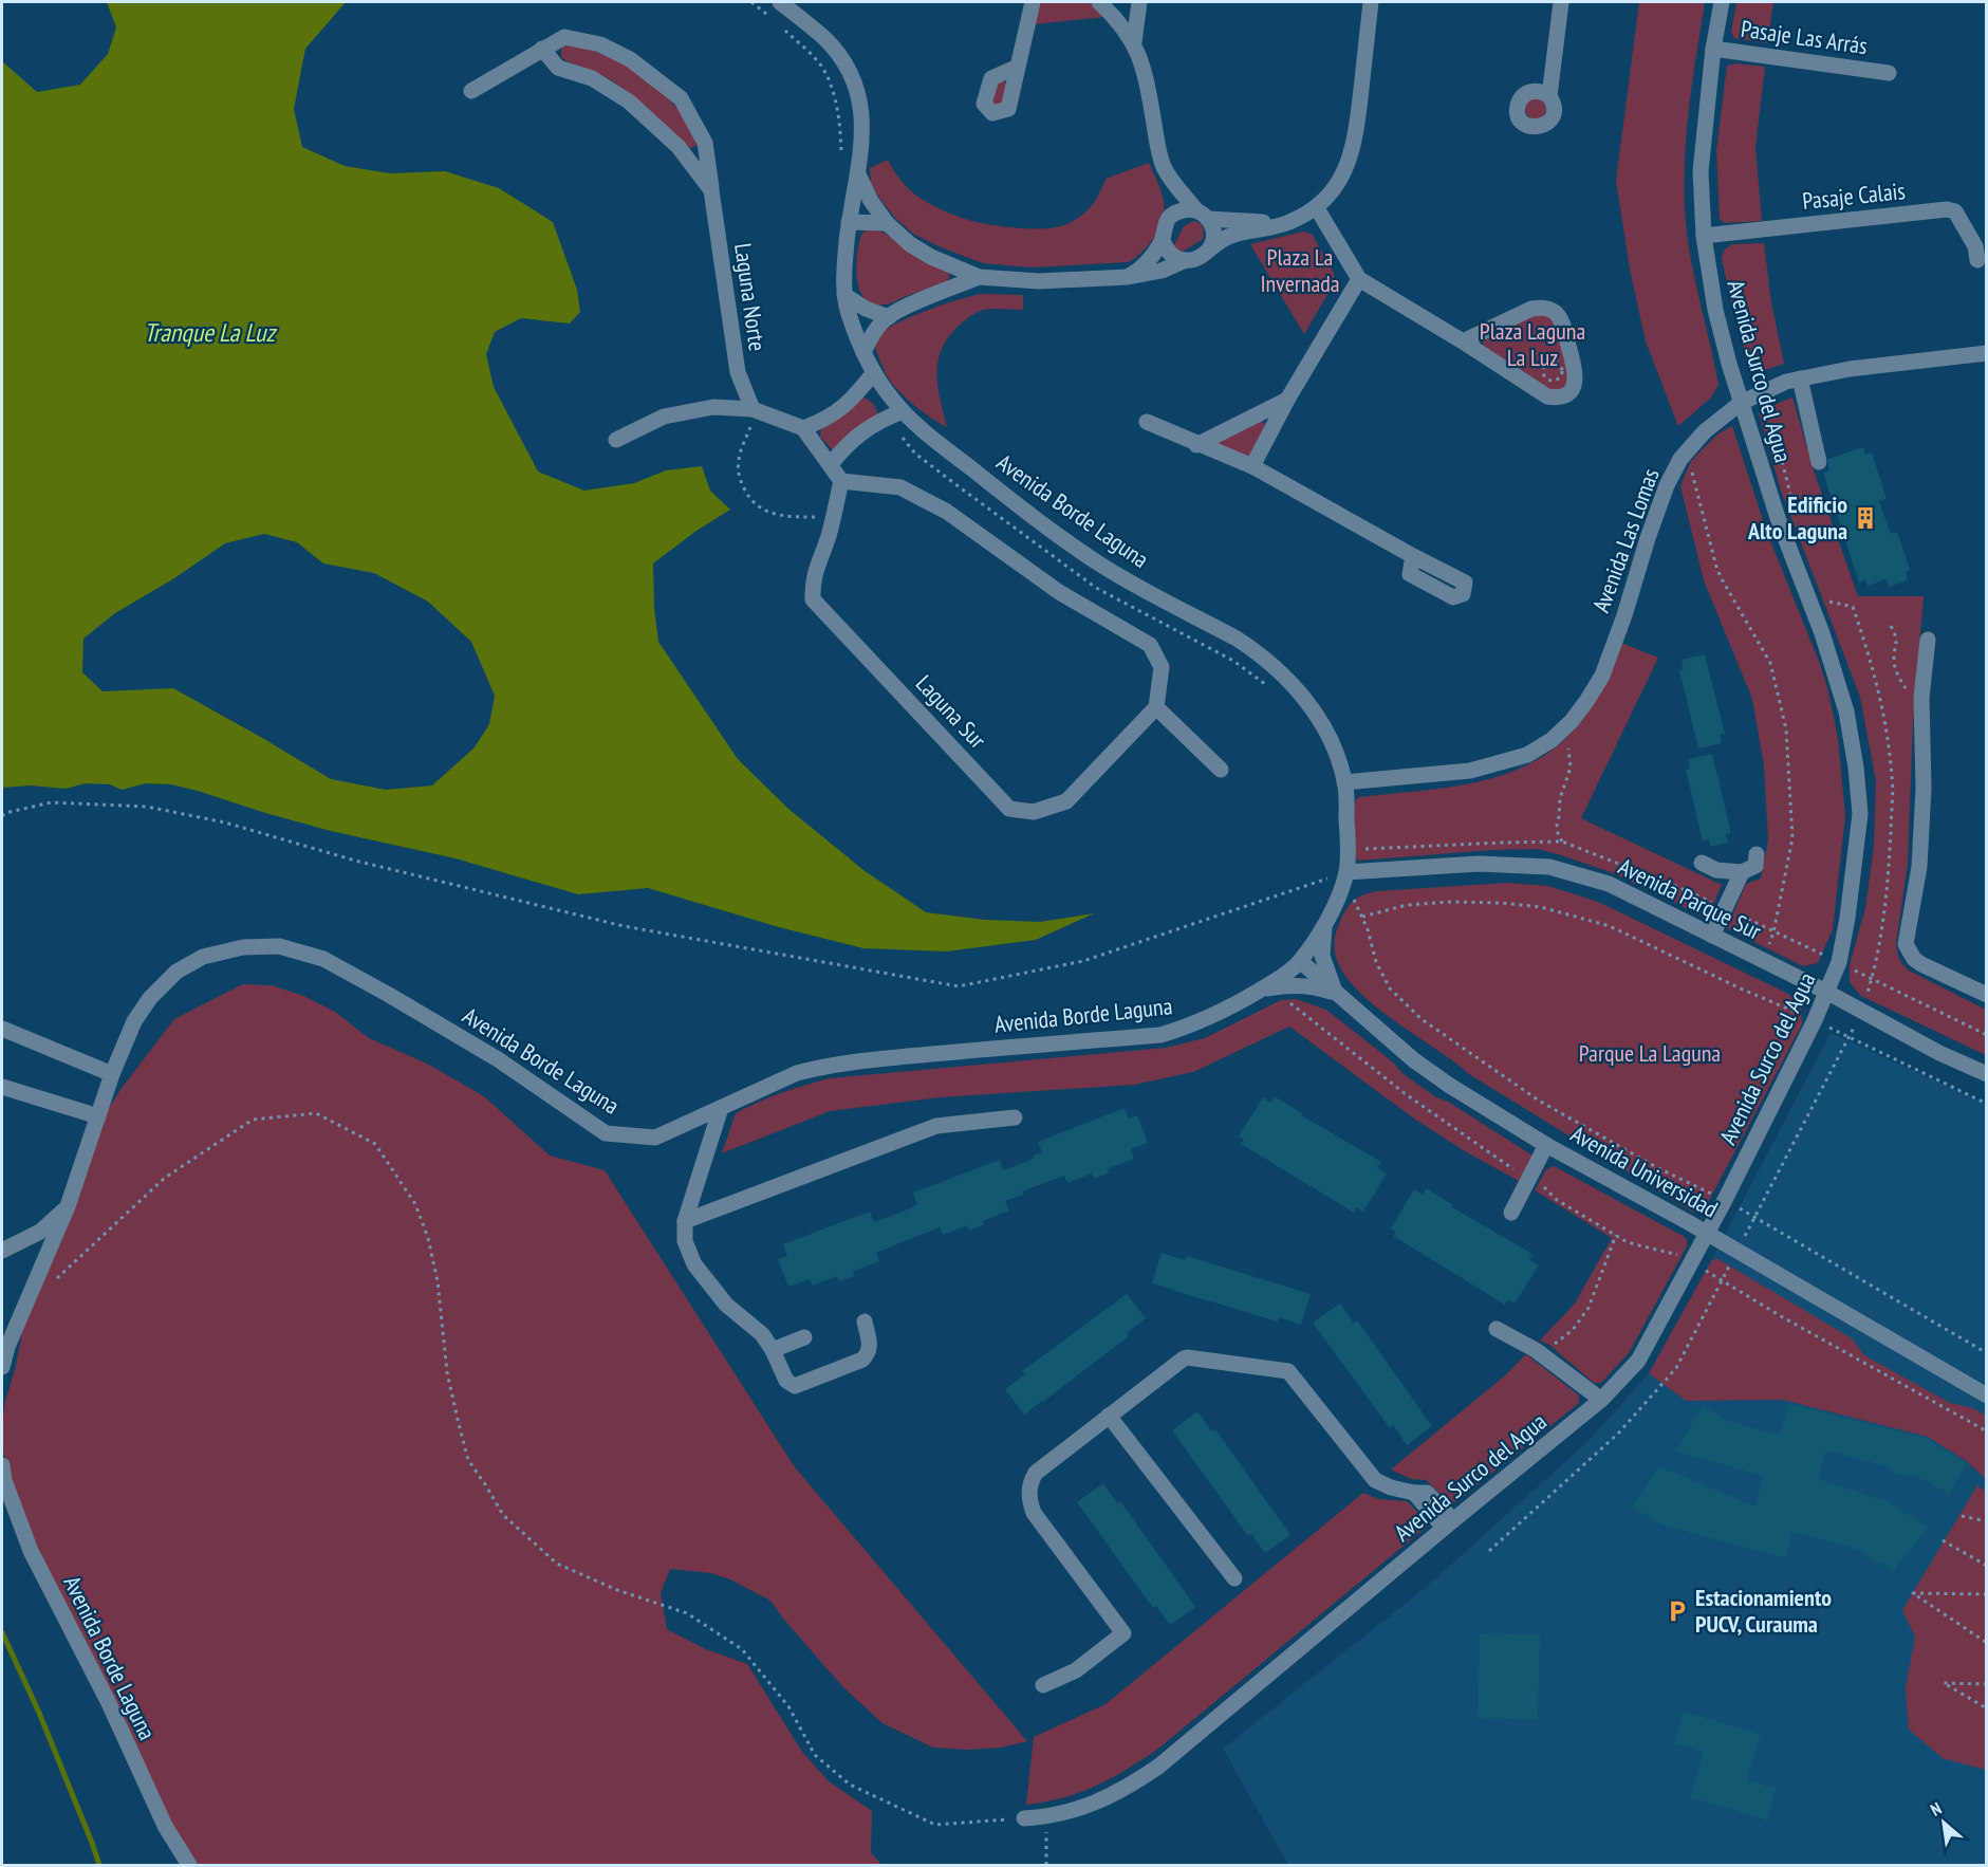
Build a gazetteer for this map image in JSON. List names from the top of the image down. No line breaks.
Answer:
{"streets":{"street":["Pasaje Las Arrás","Pasaje Calais","Laguna Norte","Avenida Surco del Agua","Avenida Borde Laguna","Avenida Las Lomas","Laguna Sur","Avenida Parque Sur","Avenida Universidad"]},"crossings":[["Pasaje Las Arrás","Avenida Surco del Agua"],["Pasaje Calais","Avenida Surco del Agua"],["Laguna Norte","Laguna Sur"],["Avenida Surco del Agua","Avenida Las Lomas"],["Avenida Surco del Agua","Avenida Parque Sur"],["Avenida Surco del Agua","Avenida Universidad"],["Avenida Borde Laguna","Avenida Las Lomas"],["Avenida Borde Laguna","Avenida Parque Sur"],["Avenida Borde Laguna","Avenida Universidad"]],"water":["Tranque La Luz"],"parks":["Plaza La Invernada","Plaza Laguna La Luz","Parque La Laguna"],"places":{"building":["Edificio Alto Laguna"],"parking":["Estacionamiento PUCV, Curauma"]},"north":"top left"}
